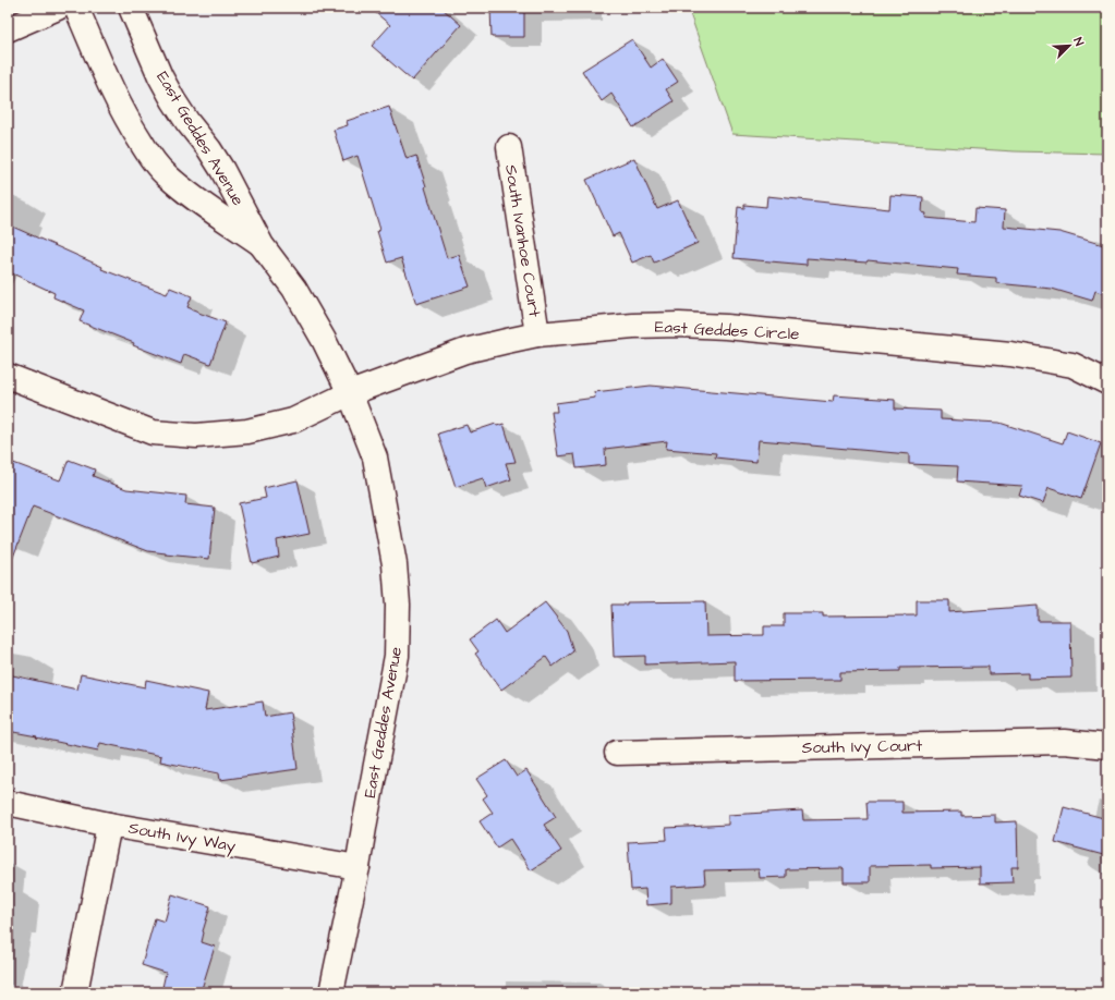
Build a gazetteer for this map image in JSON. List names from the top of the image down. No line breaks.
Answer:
{"streets":{"street":["East Geddes Avenue","South Ivanhoe Court","East Geddes Circle","South Ivy Court","South Ivy Way"]},"crossings":[["East Geddes Avenue","East Geddes Circle"],["East Geddes Avenue","South Ivy Way"],["South Ivanhoe Court","East Geddes Circle"]],"north":"top right"}
